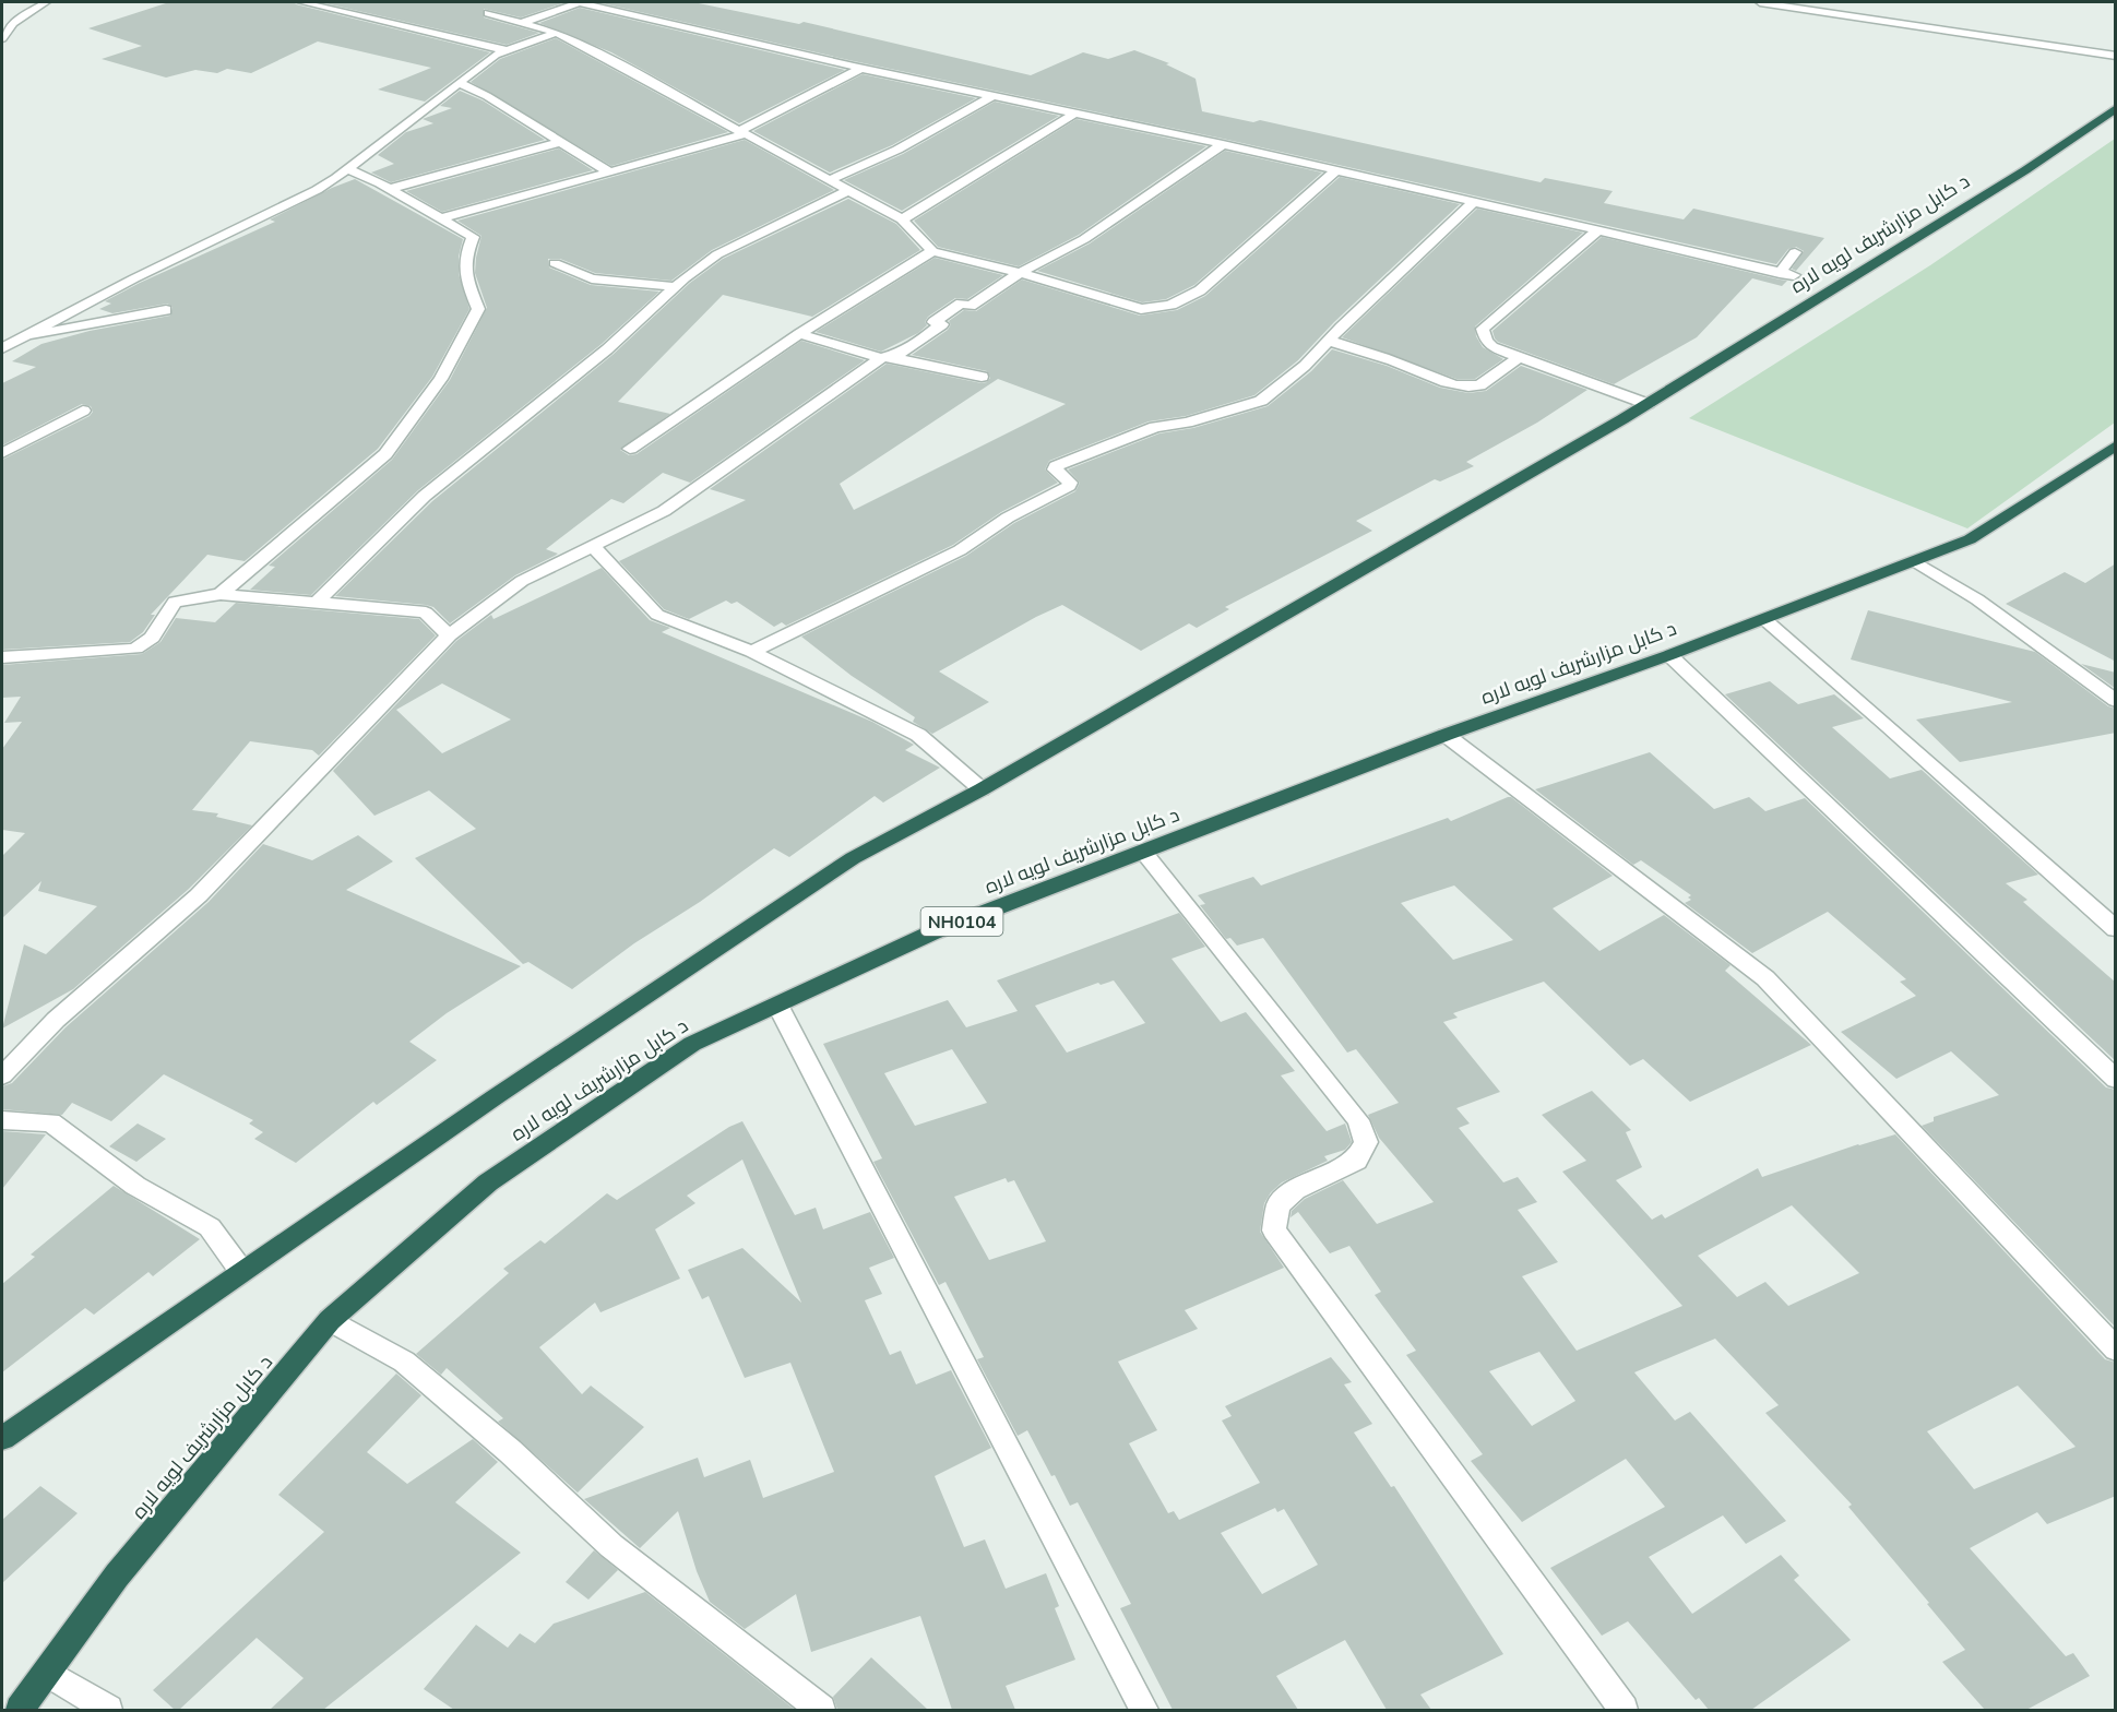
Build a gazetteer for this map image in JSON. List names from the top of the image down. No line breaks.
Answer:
{"streets":{"highway":["د کابل مزارشریف لویه لاره","NH0104"]}}
